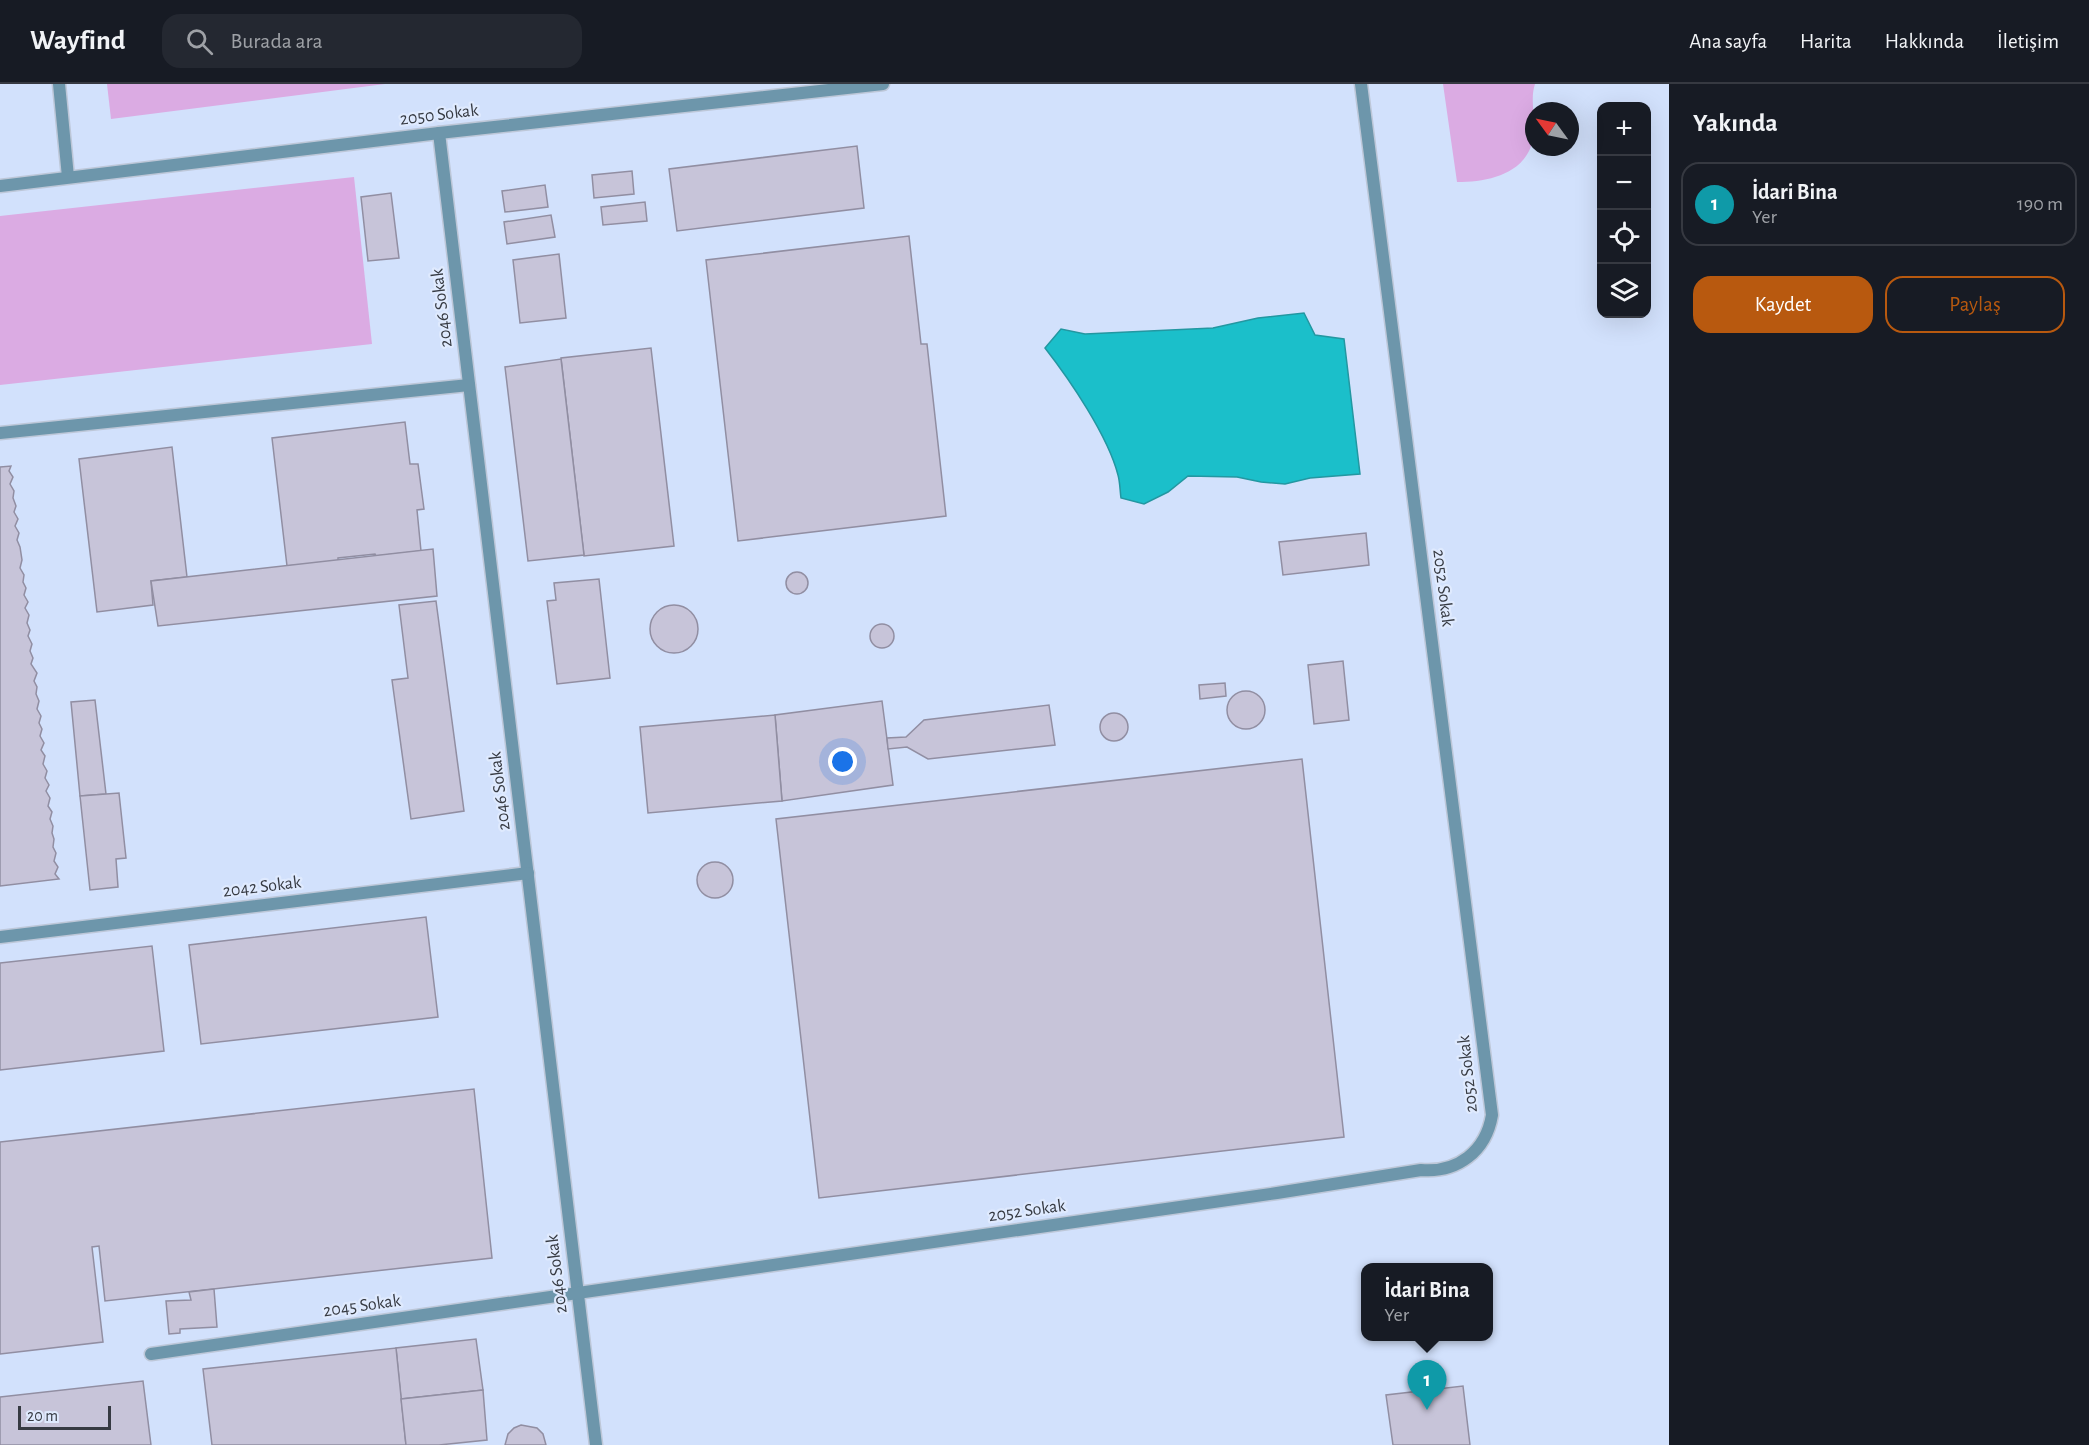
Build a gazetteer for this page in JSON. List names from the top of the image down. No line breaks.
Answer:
{"streets":{"lane":["2050 Sokak","2046 Sokak","2052 Sokak","2042 Sokak","2045 Sokak"]},"crossings":[["2050 Sokak","2046 Sokak"],["2046 Sokak","2052 Sokak"],["2046 Sokak","2042 Sokak"],["2046 Sokak","2045 Sokak"],["2052 Sokak","2045 Sokak"]],"scale_bar":"20 m","north":"top left","page":{"header":"Wayfind","search":"Burada ara","nav":["Ana sayfa","Harita","Hakkında","İletişim"],"heading":"Yakında","map_buttons":["+","−"],"list":[{"mark":"1","name":"İdari Bina","note":"Yer","value":"190 m"}],"buttons":["Kaydet","Paylaş"],"popup":["İdari Bina","Yer"],"pins":"1","scale":"20 m"}}
